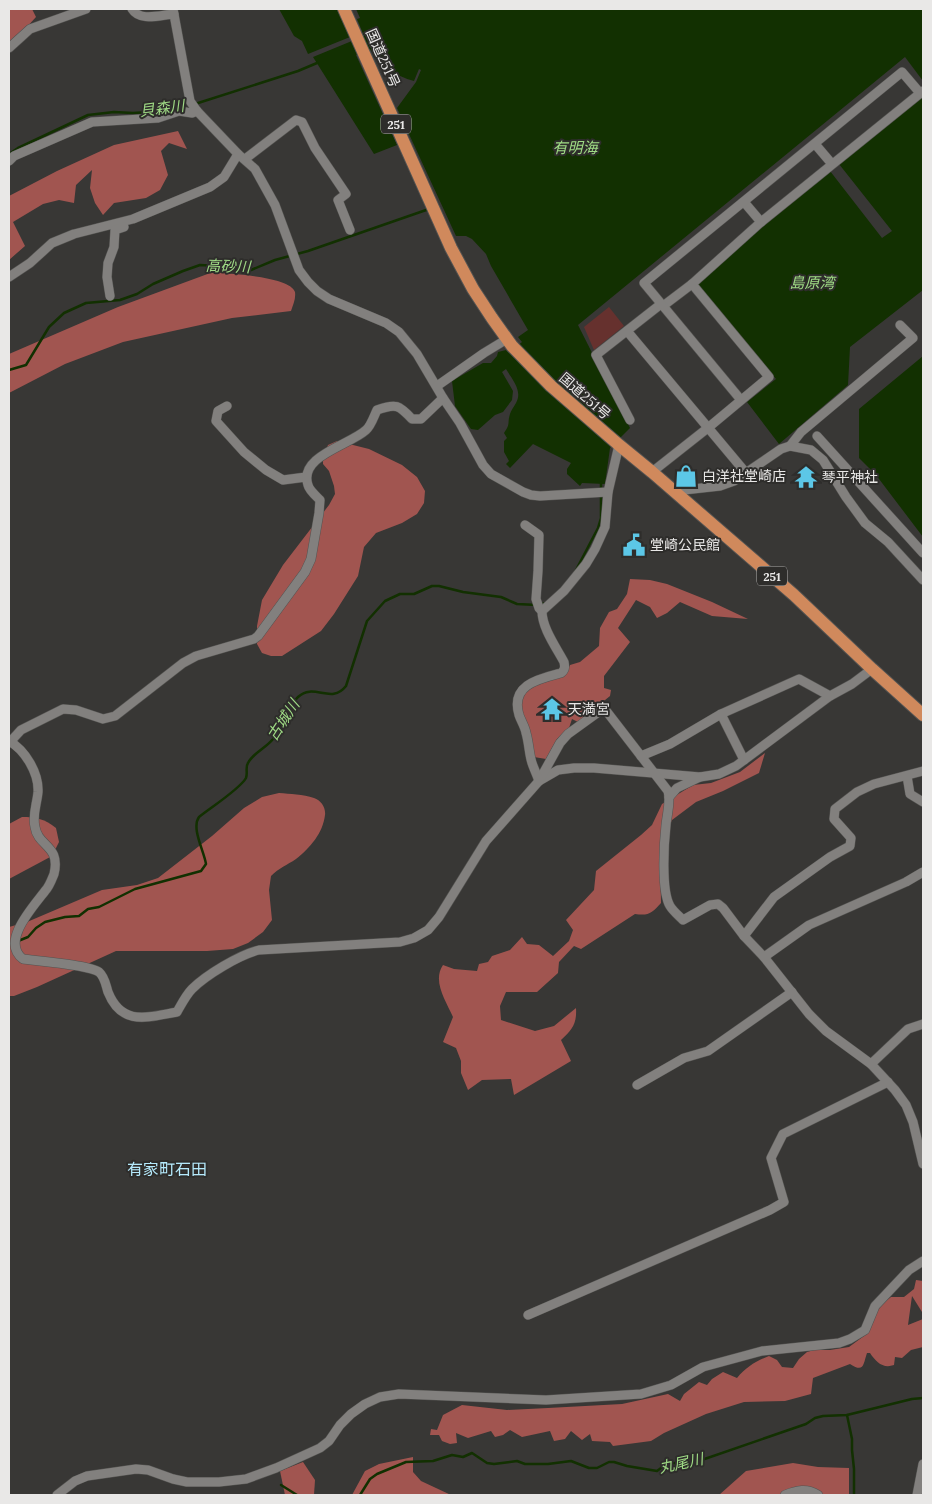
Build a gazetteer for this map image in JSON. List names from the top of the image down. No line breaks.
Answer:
{"streets":{"highway":["国道251号","251"]},"districts":["有家町石田"],"water":["貝森川","有明海","高砂川","島原湾","古城川","丸尾川"],"places":{"shop":["白洋社堂崎店"],"temple":["琴平神社","天満宮"],"public building":["堂崎公民館"]}}
